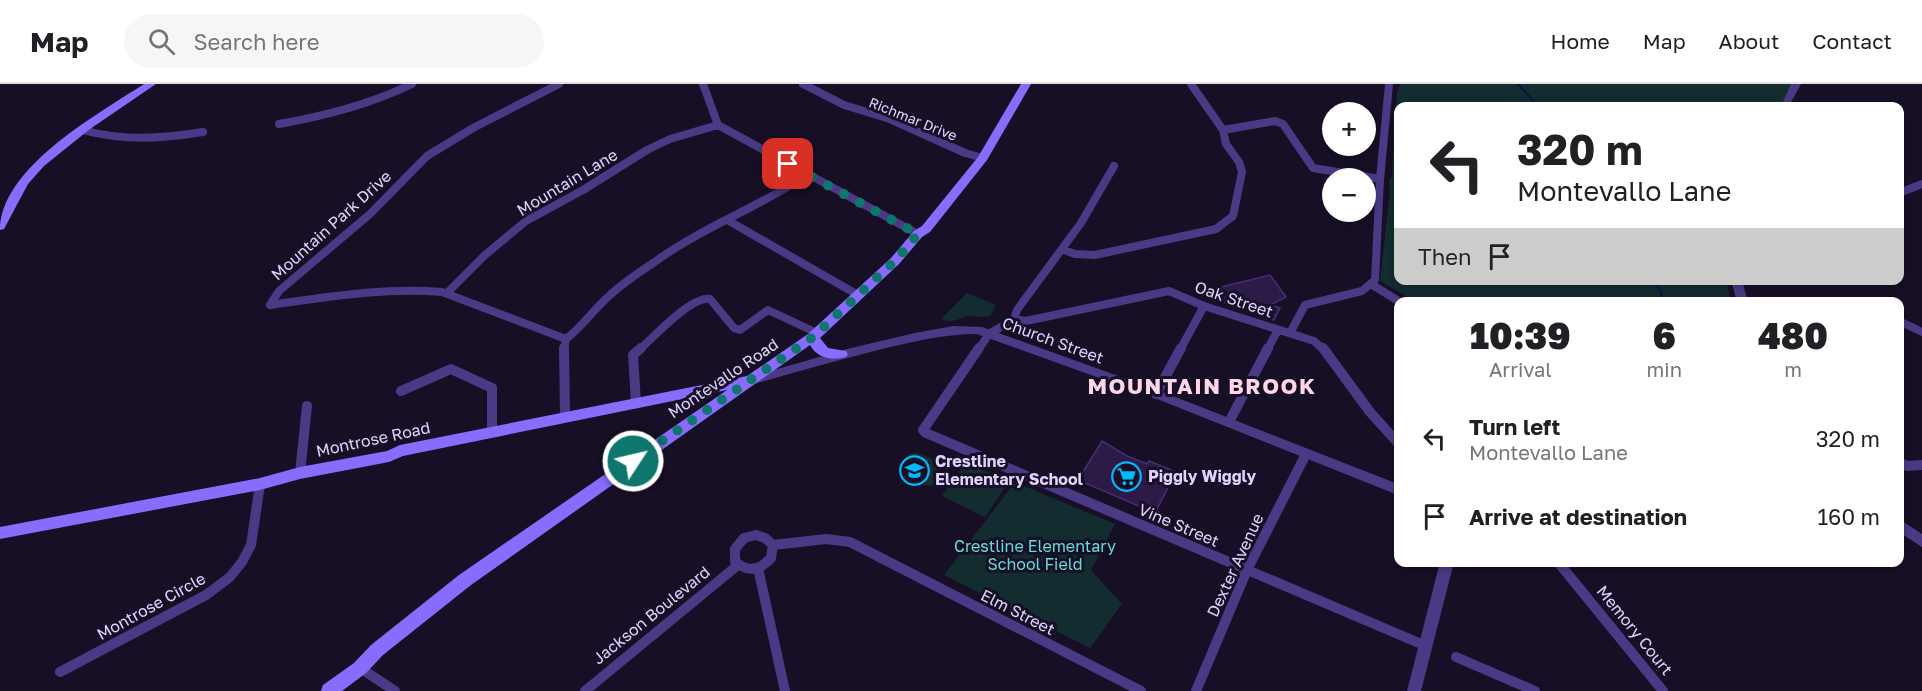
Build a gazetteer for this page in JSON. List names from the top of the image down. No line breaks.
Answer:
{"streets":{"main road":["Montevallo Road","Montrose Road"],"street":["Richmar Drive","Mountain Lane","Mountain Park Drive","Oak Street","Church Street","Vine Street","Dexter Avenue","Montrose Circle","Elm Street","Jackson Boulevard","Memory Court"]},"crossings":[["Richmar Drive","Montevallo Road"],["Mountain Lane","Mountain Park Drive"],["Church Street","Montevallo Road"],["Church Street","Montrose Road"],["Church Street","Vine Street"],["Church Street","Dexter Avenue"],["Montevallo Road","Montrose Road"],["Montrose Road","Montrose Circle"],["Vine Street","Dexter Avenue"],["Elm Street","Jackson Boulevard"]],"districts":["MOUNTAIN BROOK"],"parks":["Crestline Elementary School Field"],"places":{"school or university":["Crestline Elementary School"],"supermarket":["Piggly Wiggly"]},"page":{"header":"Map","search":"Search here","nav":["Home","Map","About","Contact"],"map_buttons":["+","−"],"turn":["320 m","Montevallo Lane"],"then":"Then","eta":["10:39","Arrival","6","min","480","m"],"list":[{"name":"Turn left","note":"Montevallo Lane","value":"320 m"},{"name":"Arrive at destination","value":"160 m"}]}}
